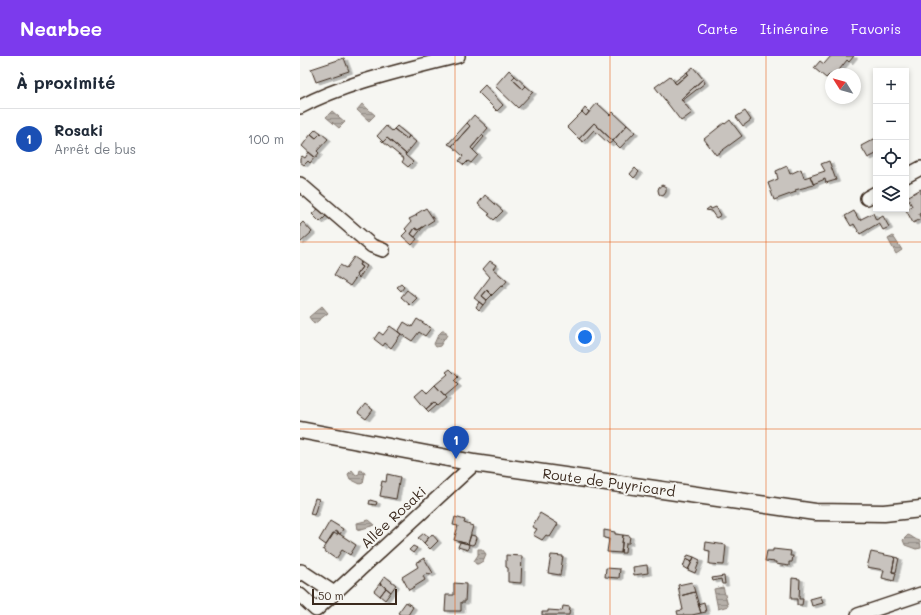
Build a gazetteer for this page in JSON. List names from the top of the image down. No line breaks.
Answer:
{"streets":{"main road":["Route de Puyricard"],"street":["Allée Rosaki"]},"crossings":[["Route de Puyricard","Allée Rosaki"]],"scale_bar":"50 m","north":"top left","page":{"header":"Nearbee","nav":["Carte","Itinéraire","Favoris"],"heading":"À proximité","map_buttons":["+","−"],"list":[{"mark":"1","name":"Rosaki","note":"Arrêt de bus","value":"100 m"}],"pins":"1","scale":"50 m"}}
